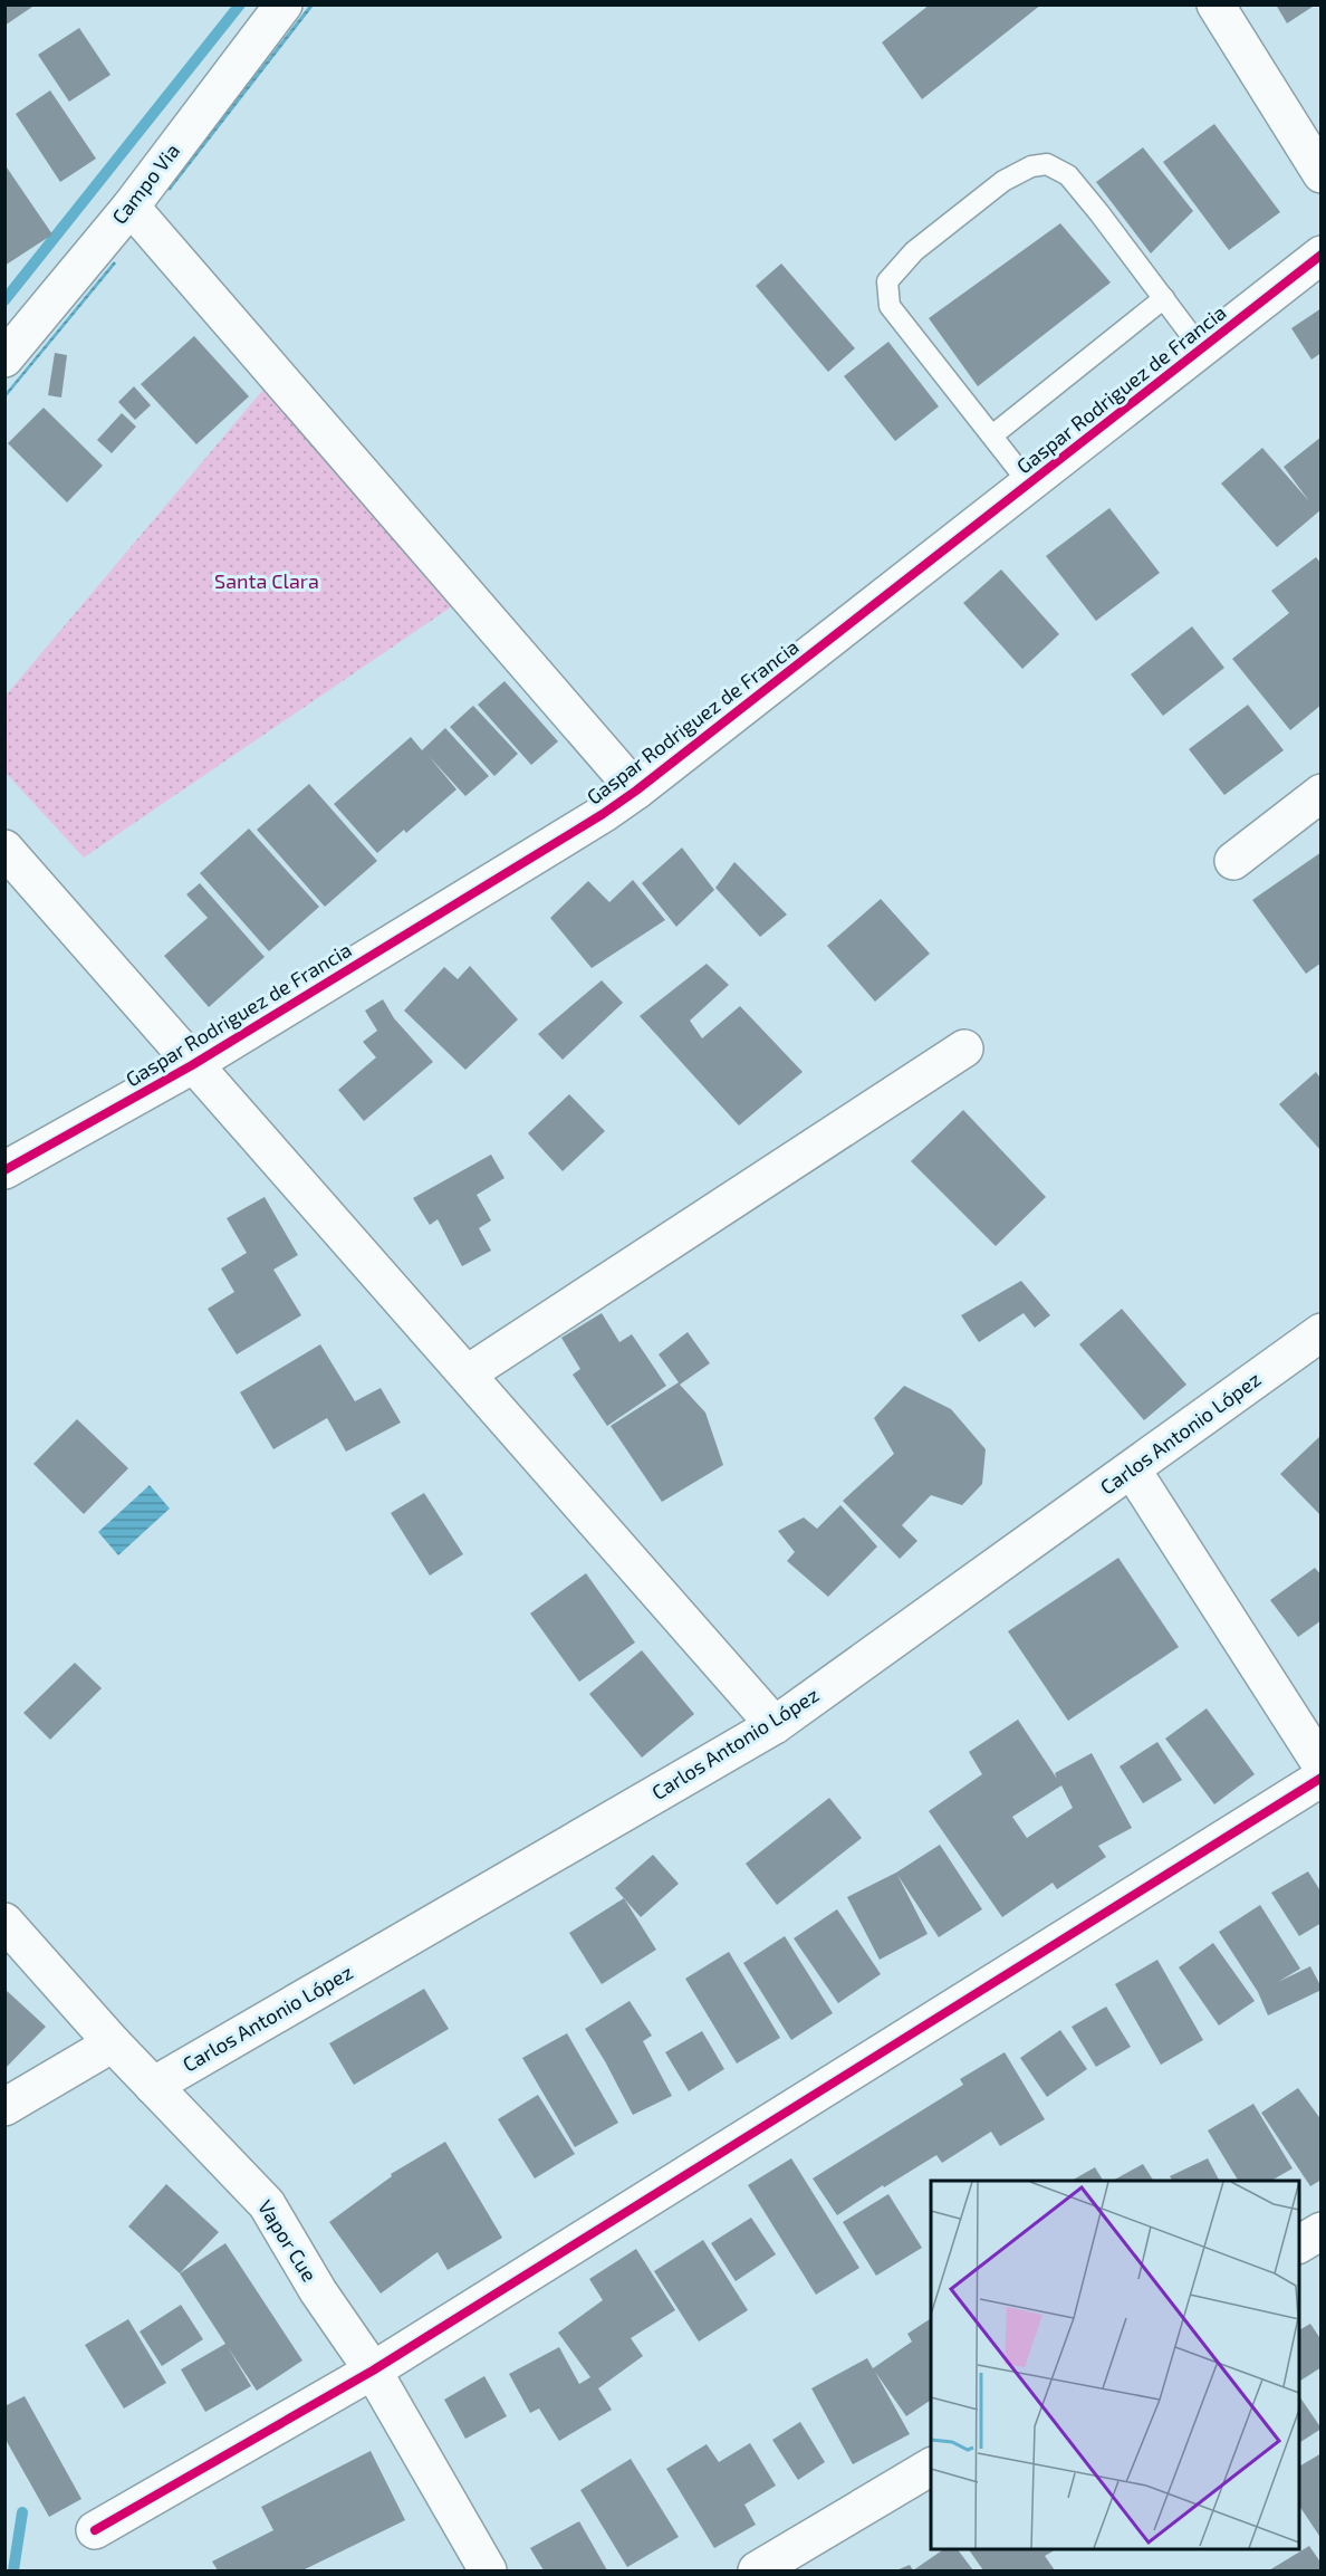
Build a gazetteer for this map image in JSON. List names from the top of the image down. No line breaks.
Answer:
{"streets":{"street":["Campo Via","Gaspar Rodriguez de Francia","Carlos Antonio López","Vapor Cue"]},"crossings":[["Carlos Antonio López","Vapor Cue"]],"parks":["Santa Clara"]}
